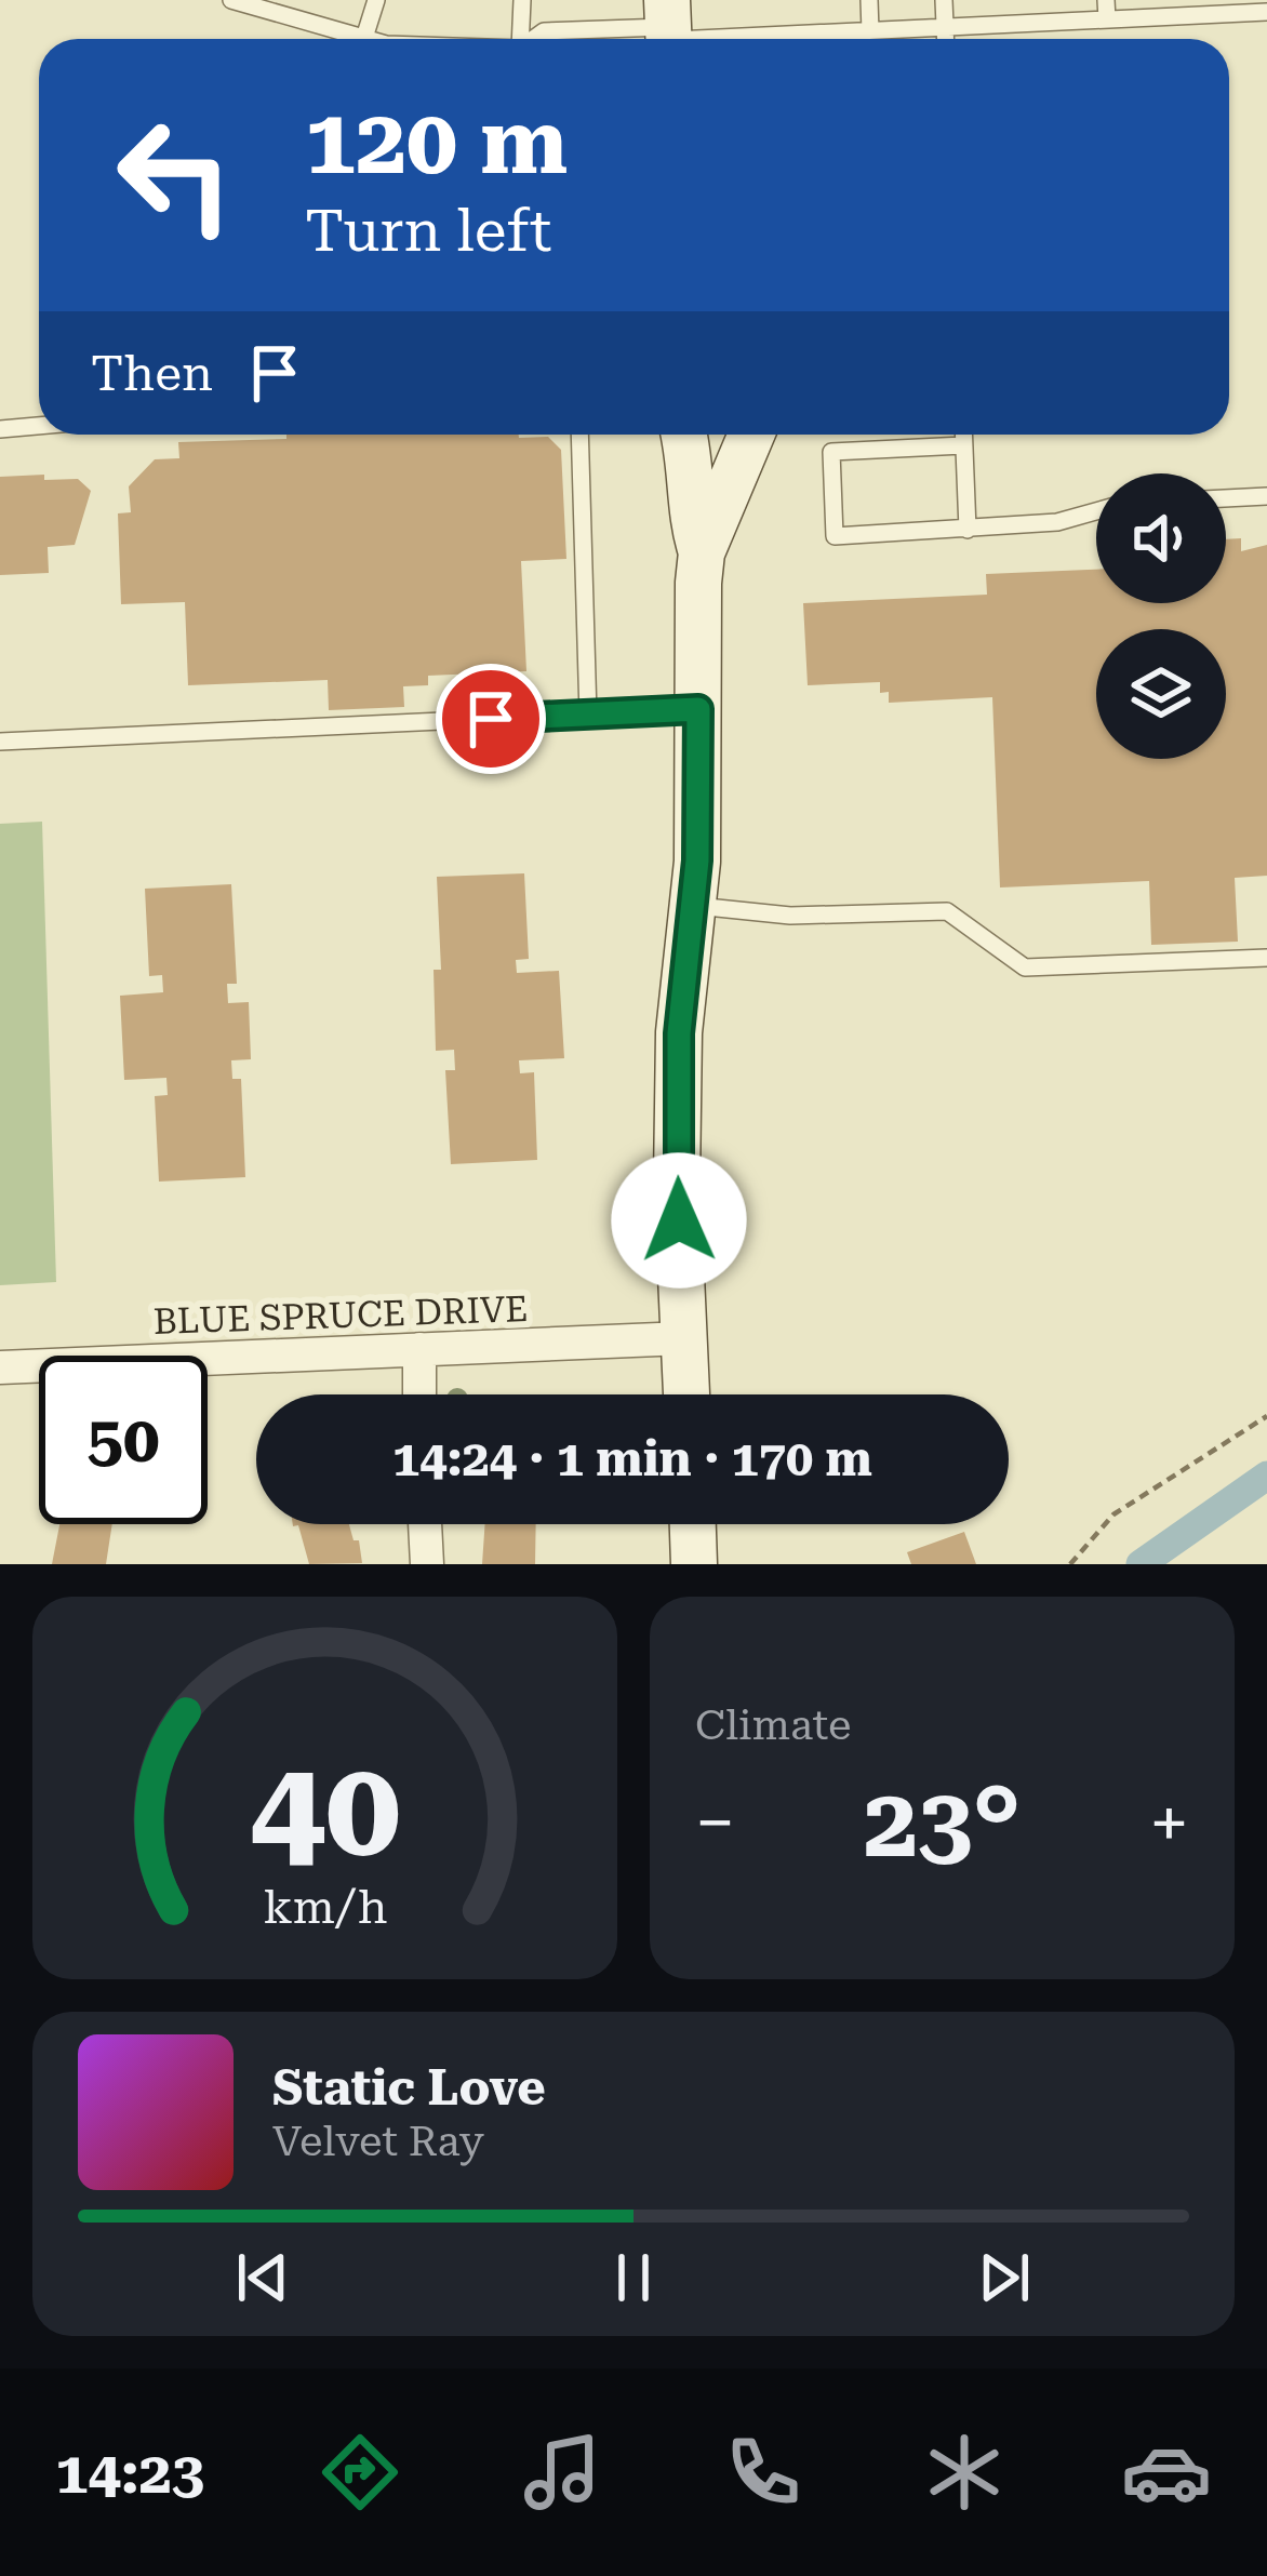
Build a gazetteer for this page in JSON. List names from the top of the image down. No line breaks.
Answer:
{"streets":{"street":["BLUE SPRUCE DRIVE"]},"page":{"turn":["120 m","Turn left"],"then":"Then","limit":"50","trip":"14:24 · 1 min · 170 m","tile":"Climate","heat":["−","23°","+"],"song":["Static Love","Velvet Ray"],"tabs":"14:23","gauge":["40","km/h"]}}
